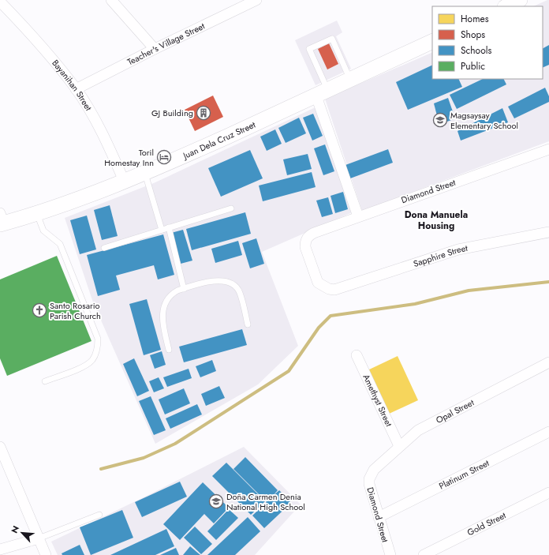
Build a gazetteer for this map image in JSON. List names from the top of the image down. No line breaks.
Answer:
{"streets":{"street":["Teacher's Village Street","Bayanihan Street","Juan Dela Cruz Street","Diamond Street","Sapphire Street","Amethyst Street","Opal Street","Platinum Street","Gold Street"]},"crossings":[["Teacher's Village Street","Bayanihan Street"],["Bayanihan Street","Juan Dela Cruz Street"],["Diamond Street","Sapphire Street"],["Diamond Street","Opal Street"],["Diamond Street","Platinum Street"],["Amethyst Street","Opal Street"]],"districts":["Dona Manuela Housing"],"places":{"building":["GJ Building"],"school or university":["Magsaysay Elementary School","Doña Carmen Denia National High School"],"hotel":["Toril Homestay Inn"],"church":["Santo Rosario Parish Church"]},"legend":["Homes","Shops","Schools","Public"],"north":"top left"}
